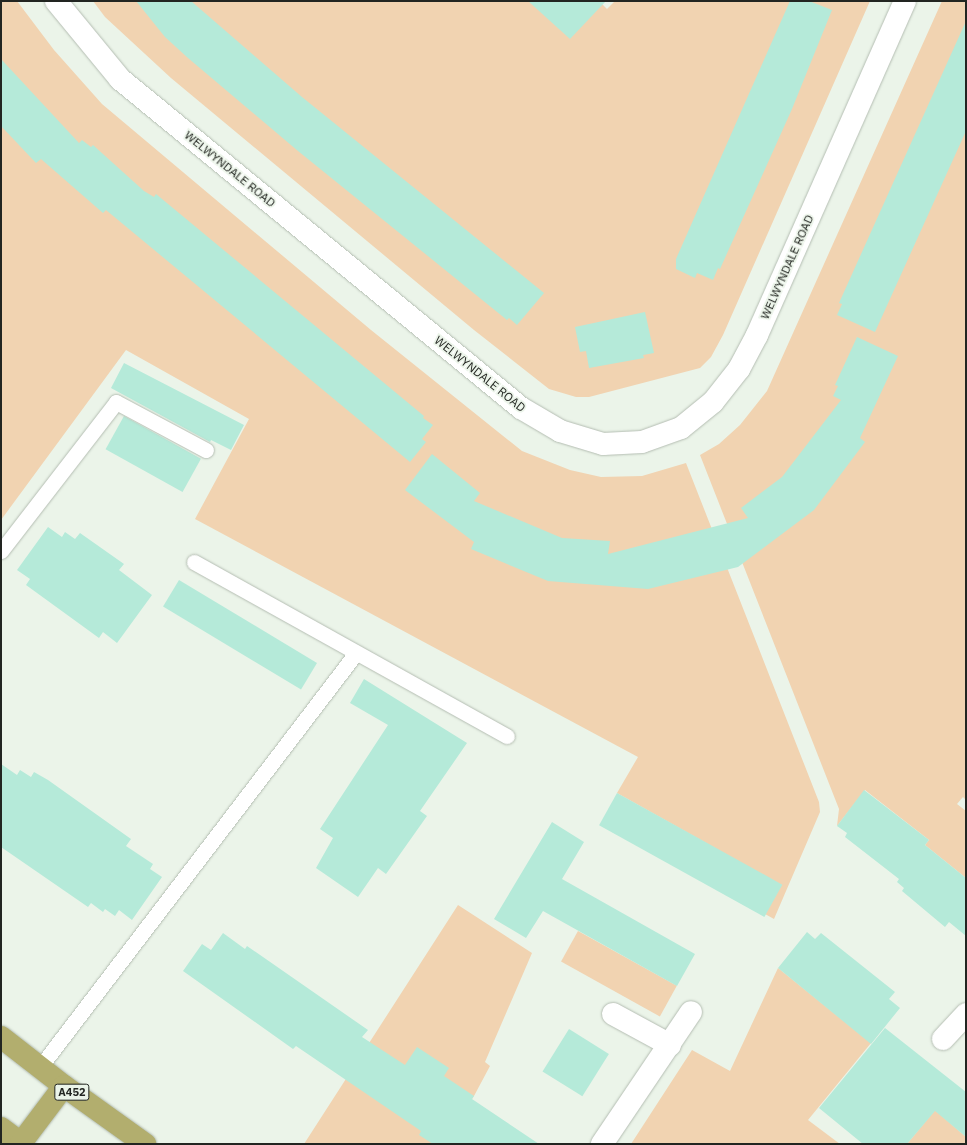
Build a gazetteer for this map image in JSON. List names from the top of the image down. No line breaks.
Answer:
{"streets":{"highway":["A452"],"street":["WELWYNDALE ROAD"]}}
